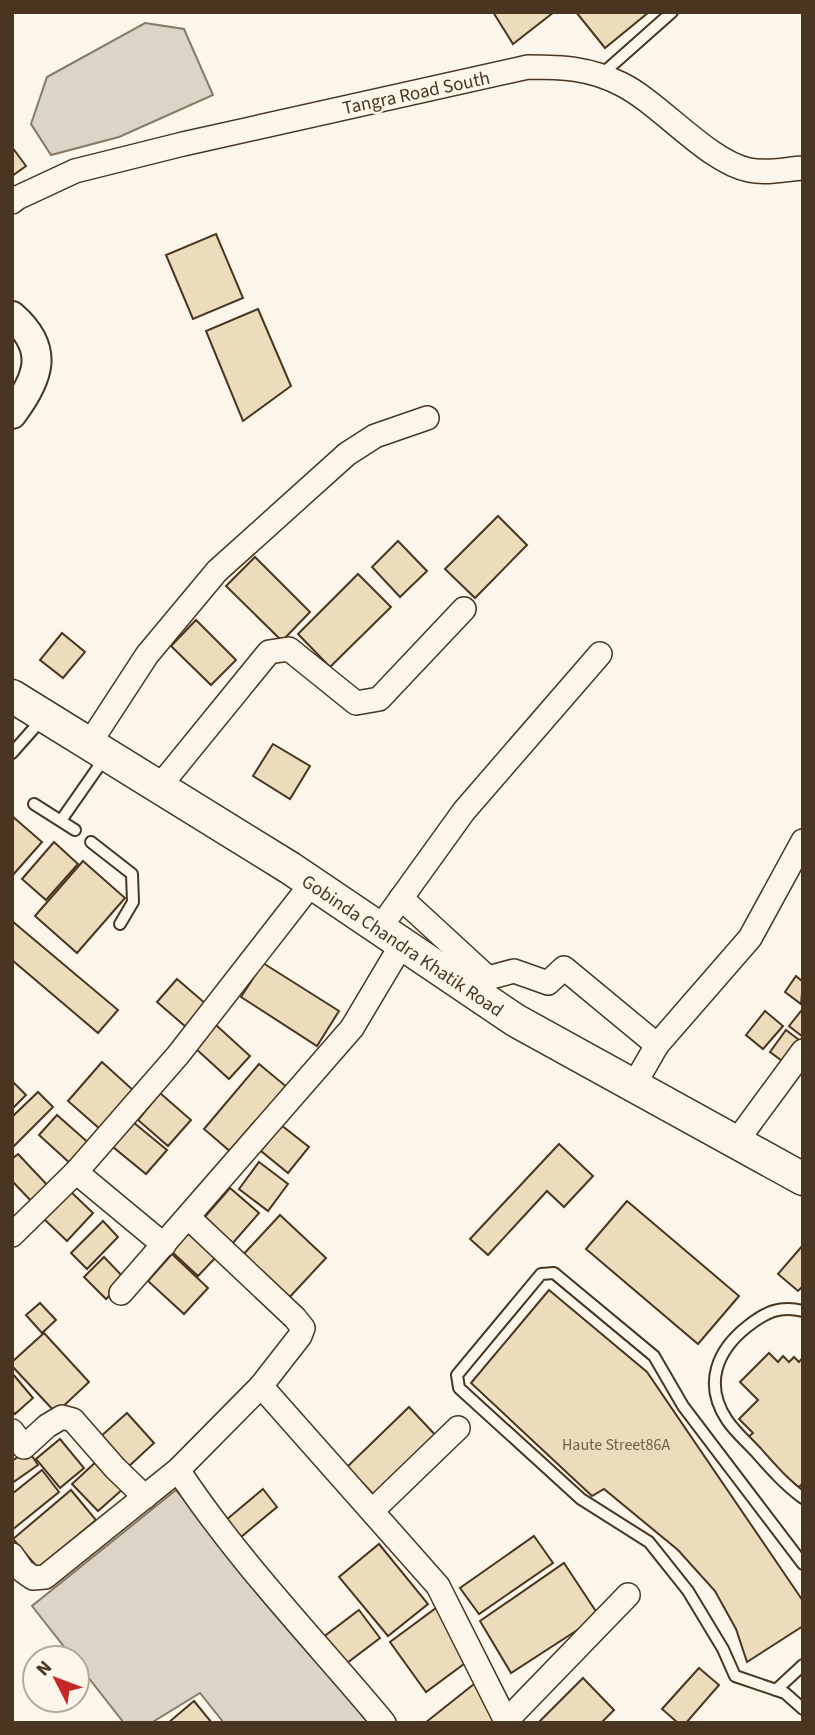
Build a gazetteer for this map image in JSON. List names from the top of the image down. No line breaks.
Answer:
{"streets":{"main road":["Gobinda Chandra Khatik Road"],"street":["Tangra Road South"]},"house_numbers":["Haute Street86A"],"north":"top left"}
